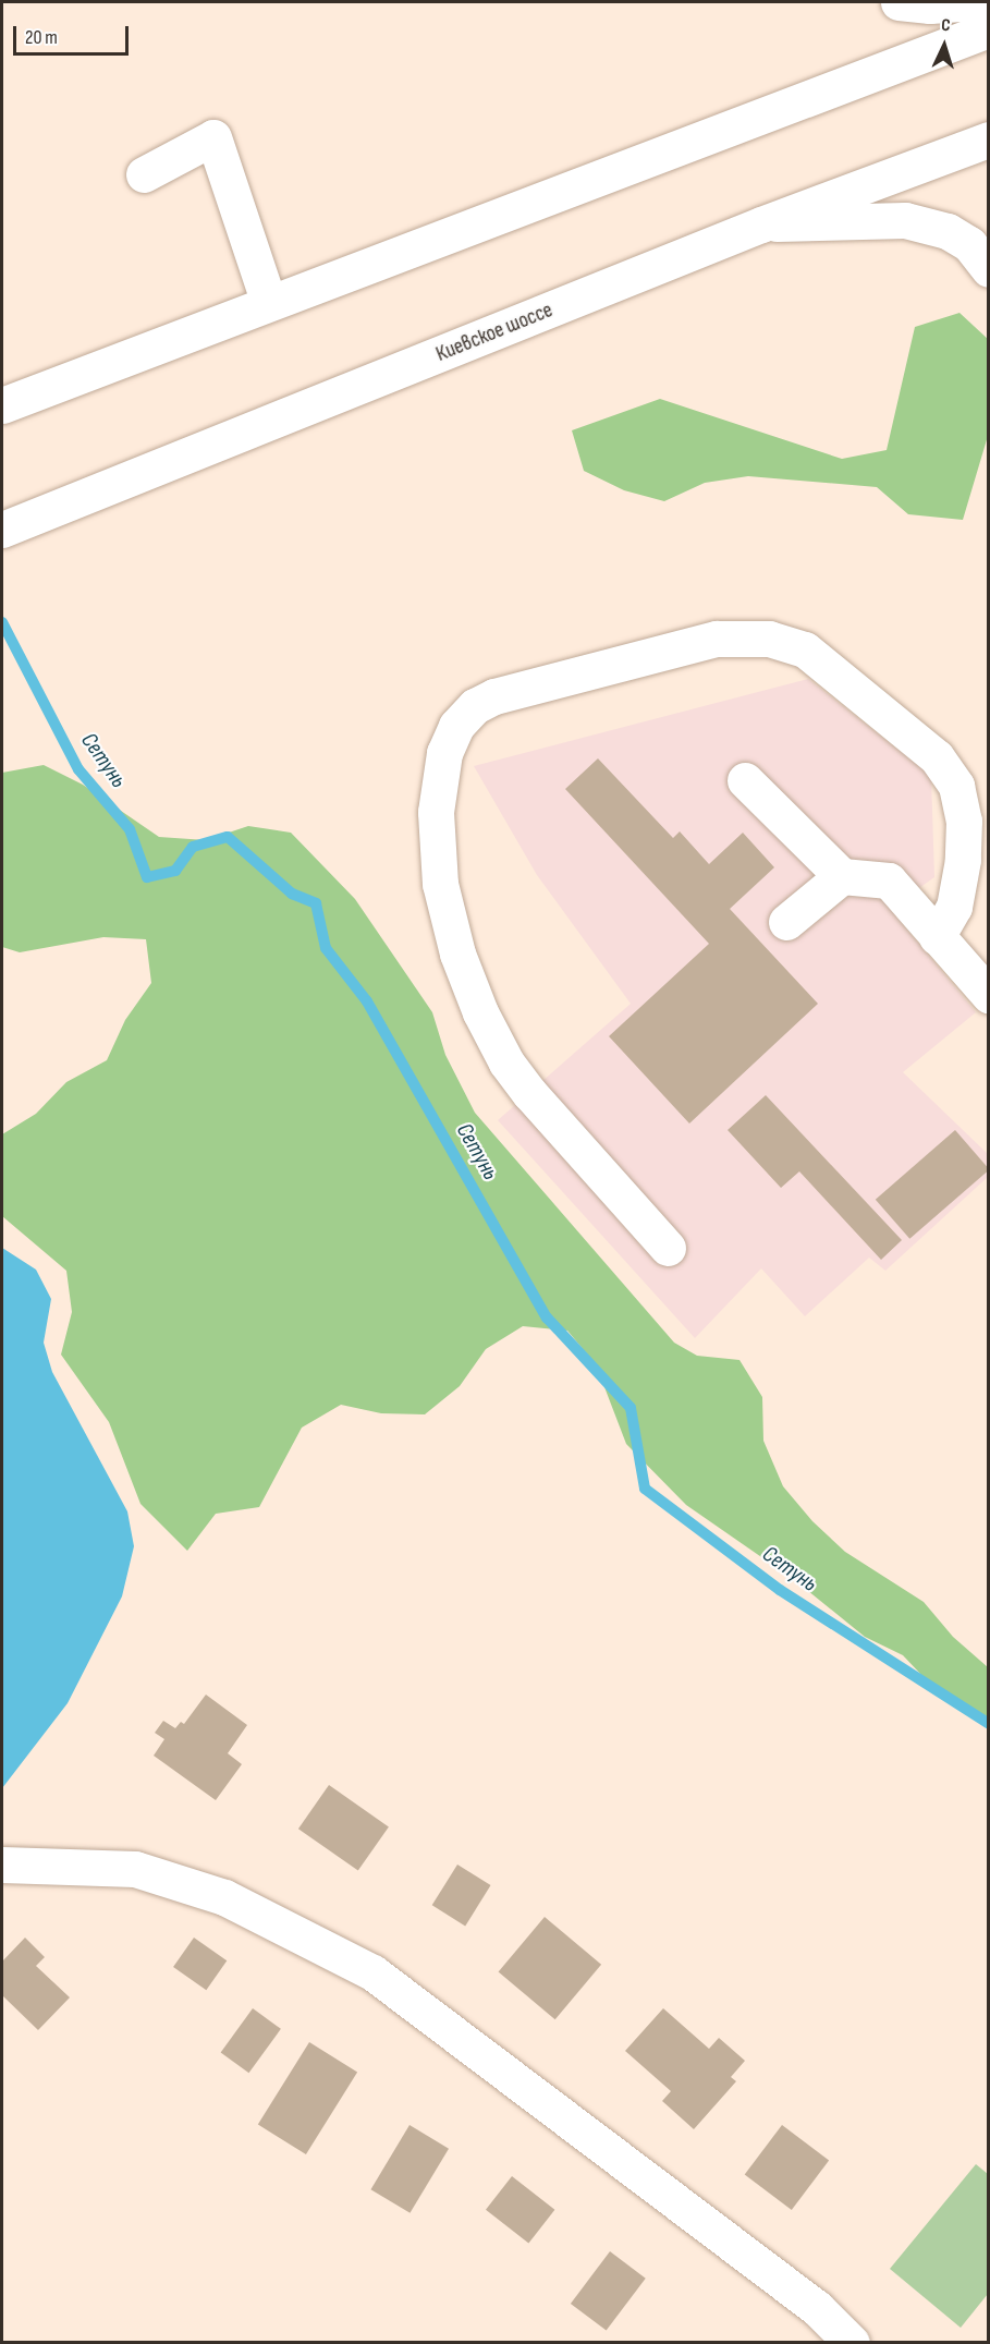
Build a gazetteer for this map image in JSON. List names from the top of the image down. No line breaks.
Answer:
{"streets":{"main road":["Киевское шоссе"]},"water":["Сетунь"],"scale_bar":"20 m","north":"top"}
